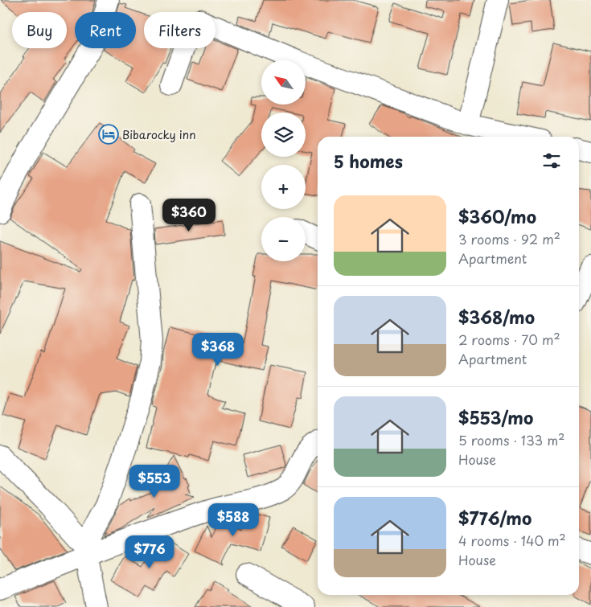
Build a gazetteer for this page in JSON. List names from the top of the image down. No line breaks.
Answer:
{"places":{"hotel":["Bibarocky inn"]},"north":"top left","page":{"chip":["Buy","Rent","Filters"],"map_buttons":["+","−"],"heading":"5 homes","list":[{"name":"$360/mo","note":"3 rooms · 92 m² · Apartment"},{"name":"$368/mo","note":"2 rooms · 70 m² · Apartment"},{"name":"$553/mo","note":"5 rooms · 133 m² · House"},{"name":"$776/mo","note":"4 rooms · 140 m² · House"}],"price":["$360","$368","$553","$588","$776"]}}
